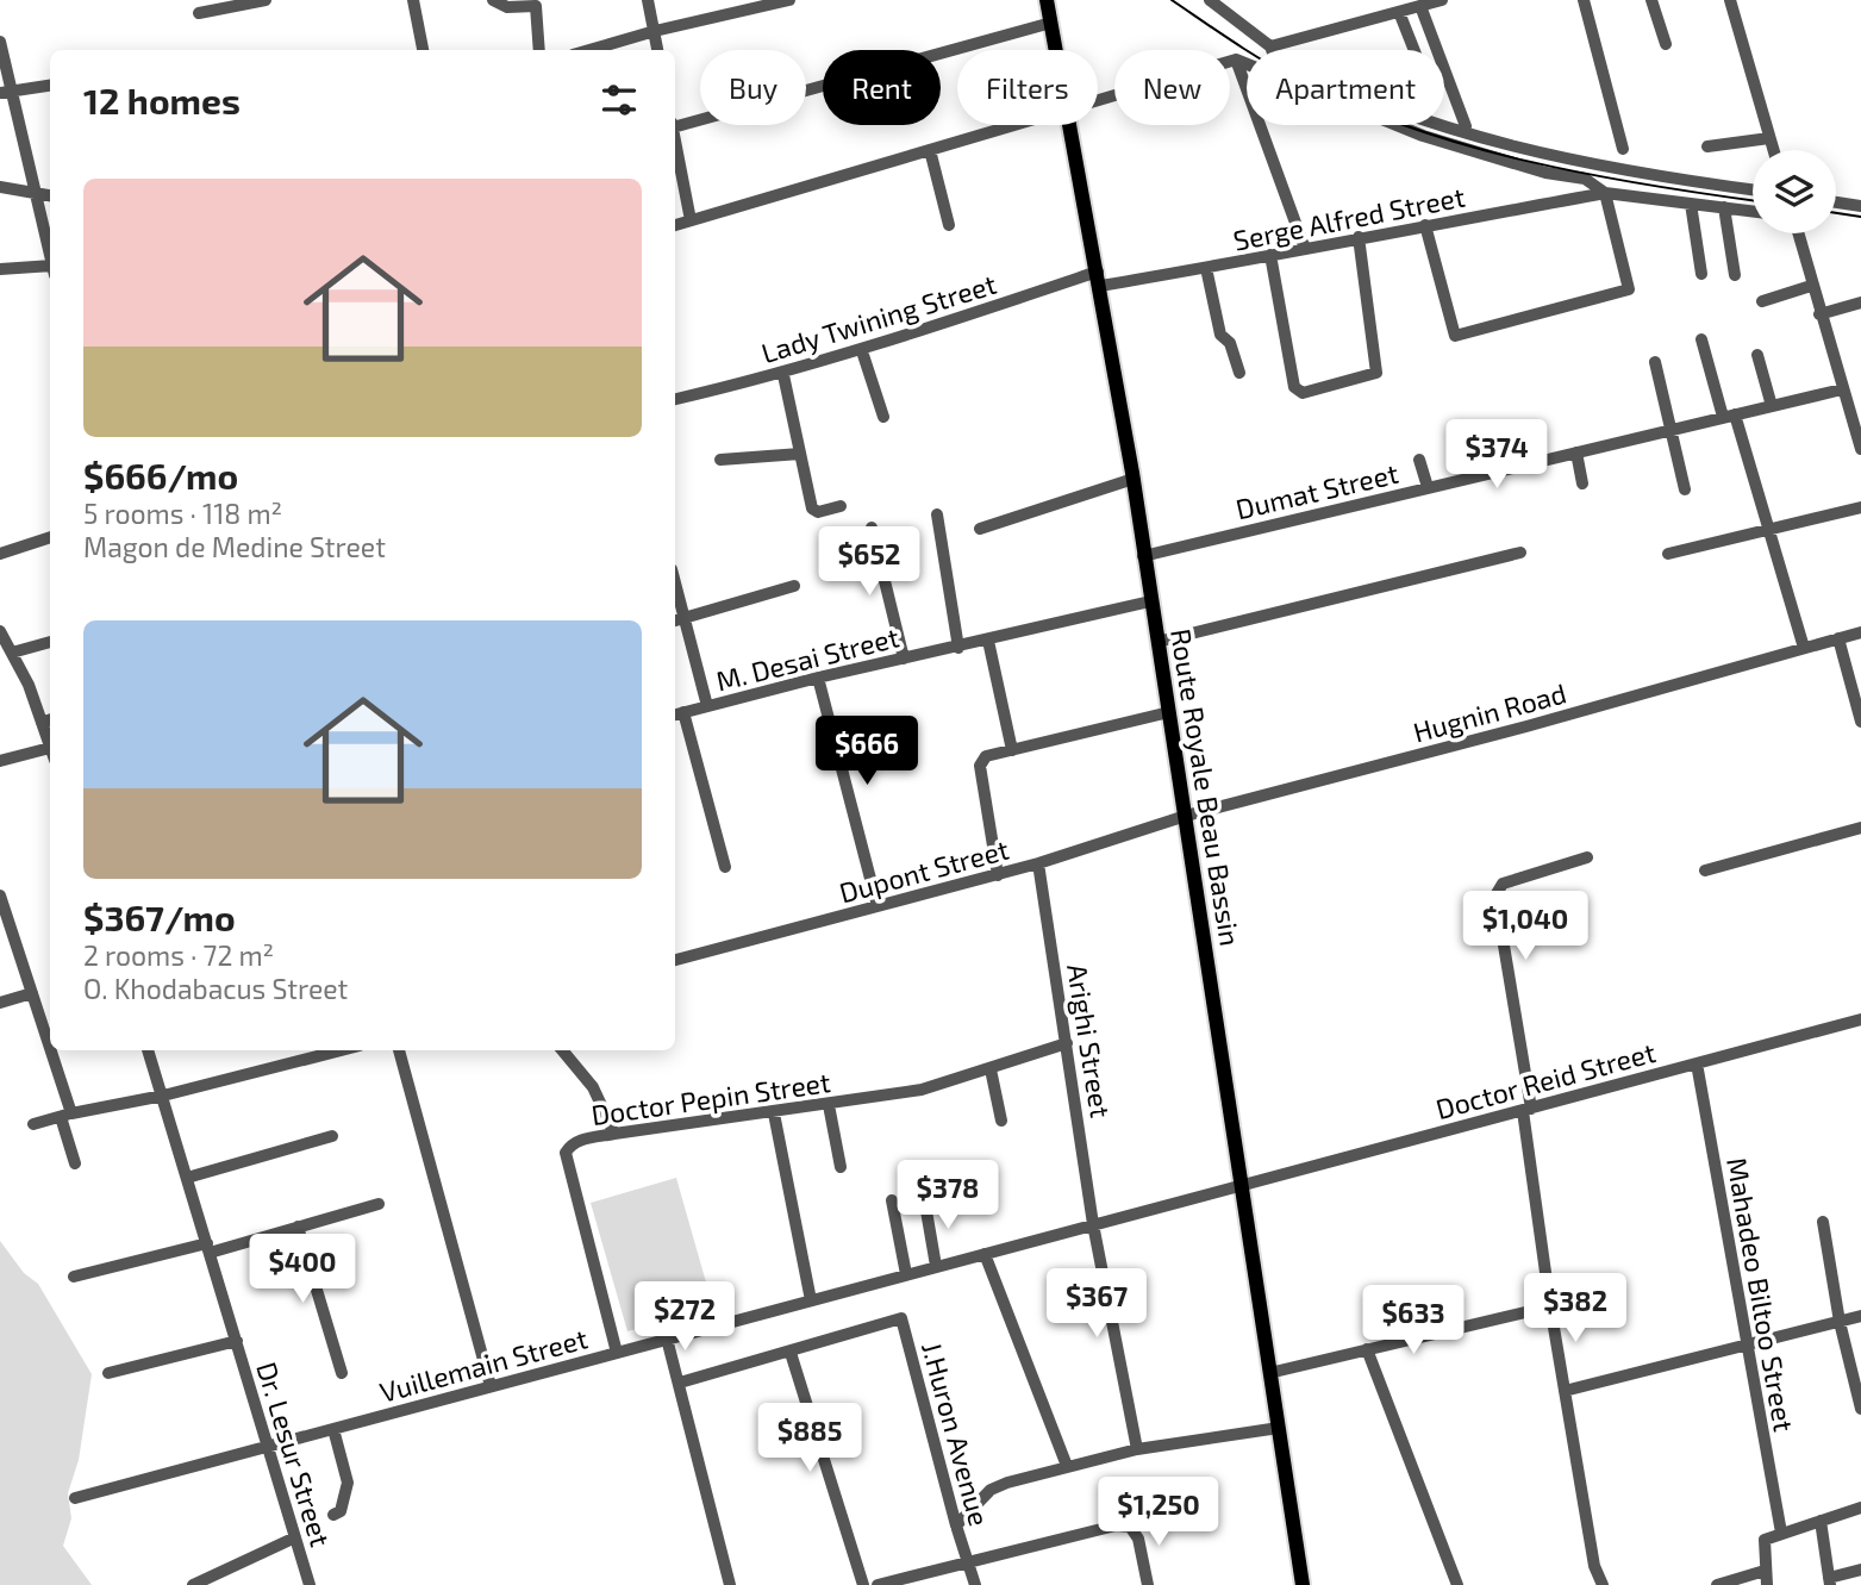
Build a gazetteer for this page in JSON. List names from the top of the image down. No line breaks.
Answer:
{"streets":{"main road":["Route Royale Beau Bassin"],"street":["Serge Alfred Street","Lady Twining Street","Dumat Street","M. Desai Street","Hugnin Road","Dupont Street","Arighi Street","Doctor Reid Street","Doctor Pepin Street","Mahadeo Biltoo Street","Vuillemain Street","J.Huron Avenue","Dr. Lesur Street"]},"crossings":[["Serge Alfred Street","Lady Twining Street"],["Serge Alfred Street","Route Royale Beau Bassin"],["Lady Twining Street","Route Royale Beau Bassin"],["Dumat Street","Route Royale Beau Bassin"],["M. Desai Street","Route Royale Beau Bassin"],["Hugnin Road","Route Royale Beau Bassin"],["Hugnin Road","Dupont Street"],["Route Royale Beau Bassin","Dupont Street"],["Route Royale Beau Bassin","Doctor Reid Street"],["Route Royale Beau Bassin","Vuillemain Street"],["Dupont Street","Arighi Street"],["Arighi Street","Doctor Pepin Street"],["Arighi Street","Vuillemain Street"],["Doctor Reid Street","Mahadeo Biltoo Street"],["Doctor Reid Street","Vuillemain Street"],["Doctor Pepin Street","Vuillemain Street"],["Vuillemain Street","Dr. Lesur Street"]],"page":{"chip":["Buy","Rent","Filters","New","Apartment"],"heading":"12 homes","list":[{"name":"$666/mo","note":"5 rooms · 118 m² · Magon de Medine Street"},{"name":"$367/mo","note":"2 rooms · 72 m² · O. Khodabacus Street"}],"price":["$374","$652","$666","$1,040","$378","$400","$367","$382","$272","$633","$885","$1,250"]}}
